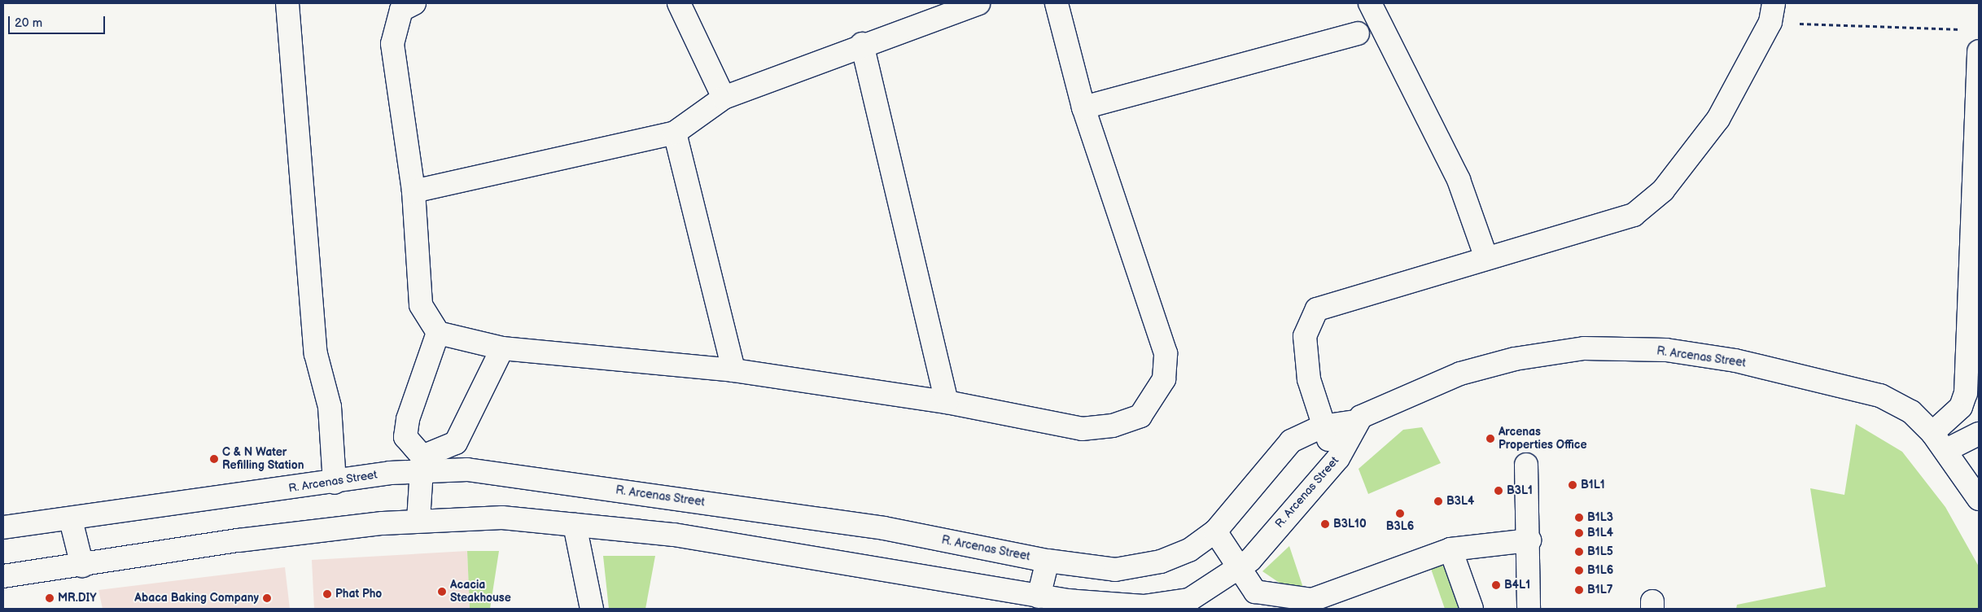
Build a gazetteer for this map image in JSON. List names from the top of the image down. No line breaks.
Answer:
{"streets":{"street":["R. Arcenas Street"]},"places":["Arcenas Properties Office","C & N Water Refilling Station","B1L1","B3L1","B3L4","B3L6","B1L3","B3L10","B1L4","B1L5","B1L6","B4L1","B1L7","Acacia Steakhouse","Phat Pho","MR.DIY","Abaca Baking Company"],"scale_bar":"20 m"}
